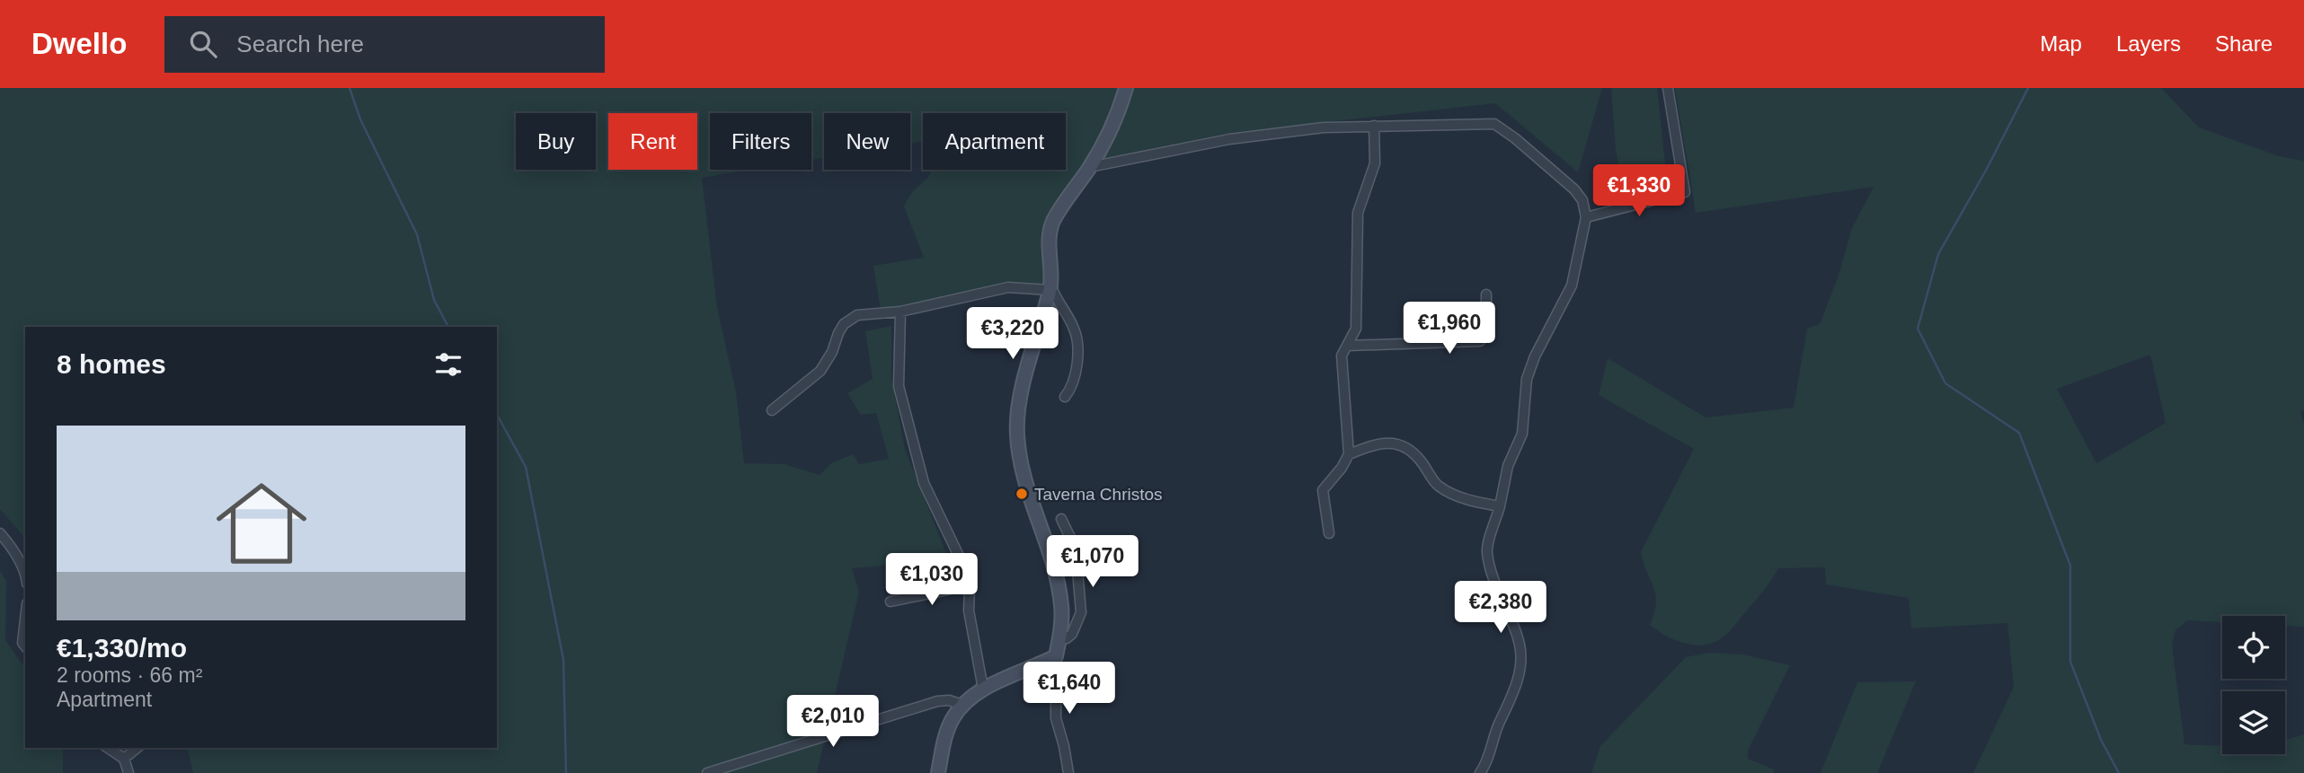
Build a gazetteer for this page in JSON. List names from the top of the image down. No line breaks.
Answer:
{"places":["Taverna Christos"],"page":{"header":"Dwello","search":"Search here","nav":["Map","Layers","Share"],"chip":["Buy","Rent","Filters","New","Apartment"],"price":["€1,330","€1,960","€3,220","€1,070","€1,030","€2,380","€1,640","€2,010"],"heading":"8 homes","list":[{"name":"€1,330/mo","note":"2 rooms · 66 m² · Apartment"}]}}
